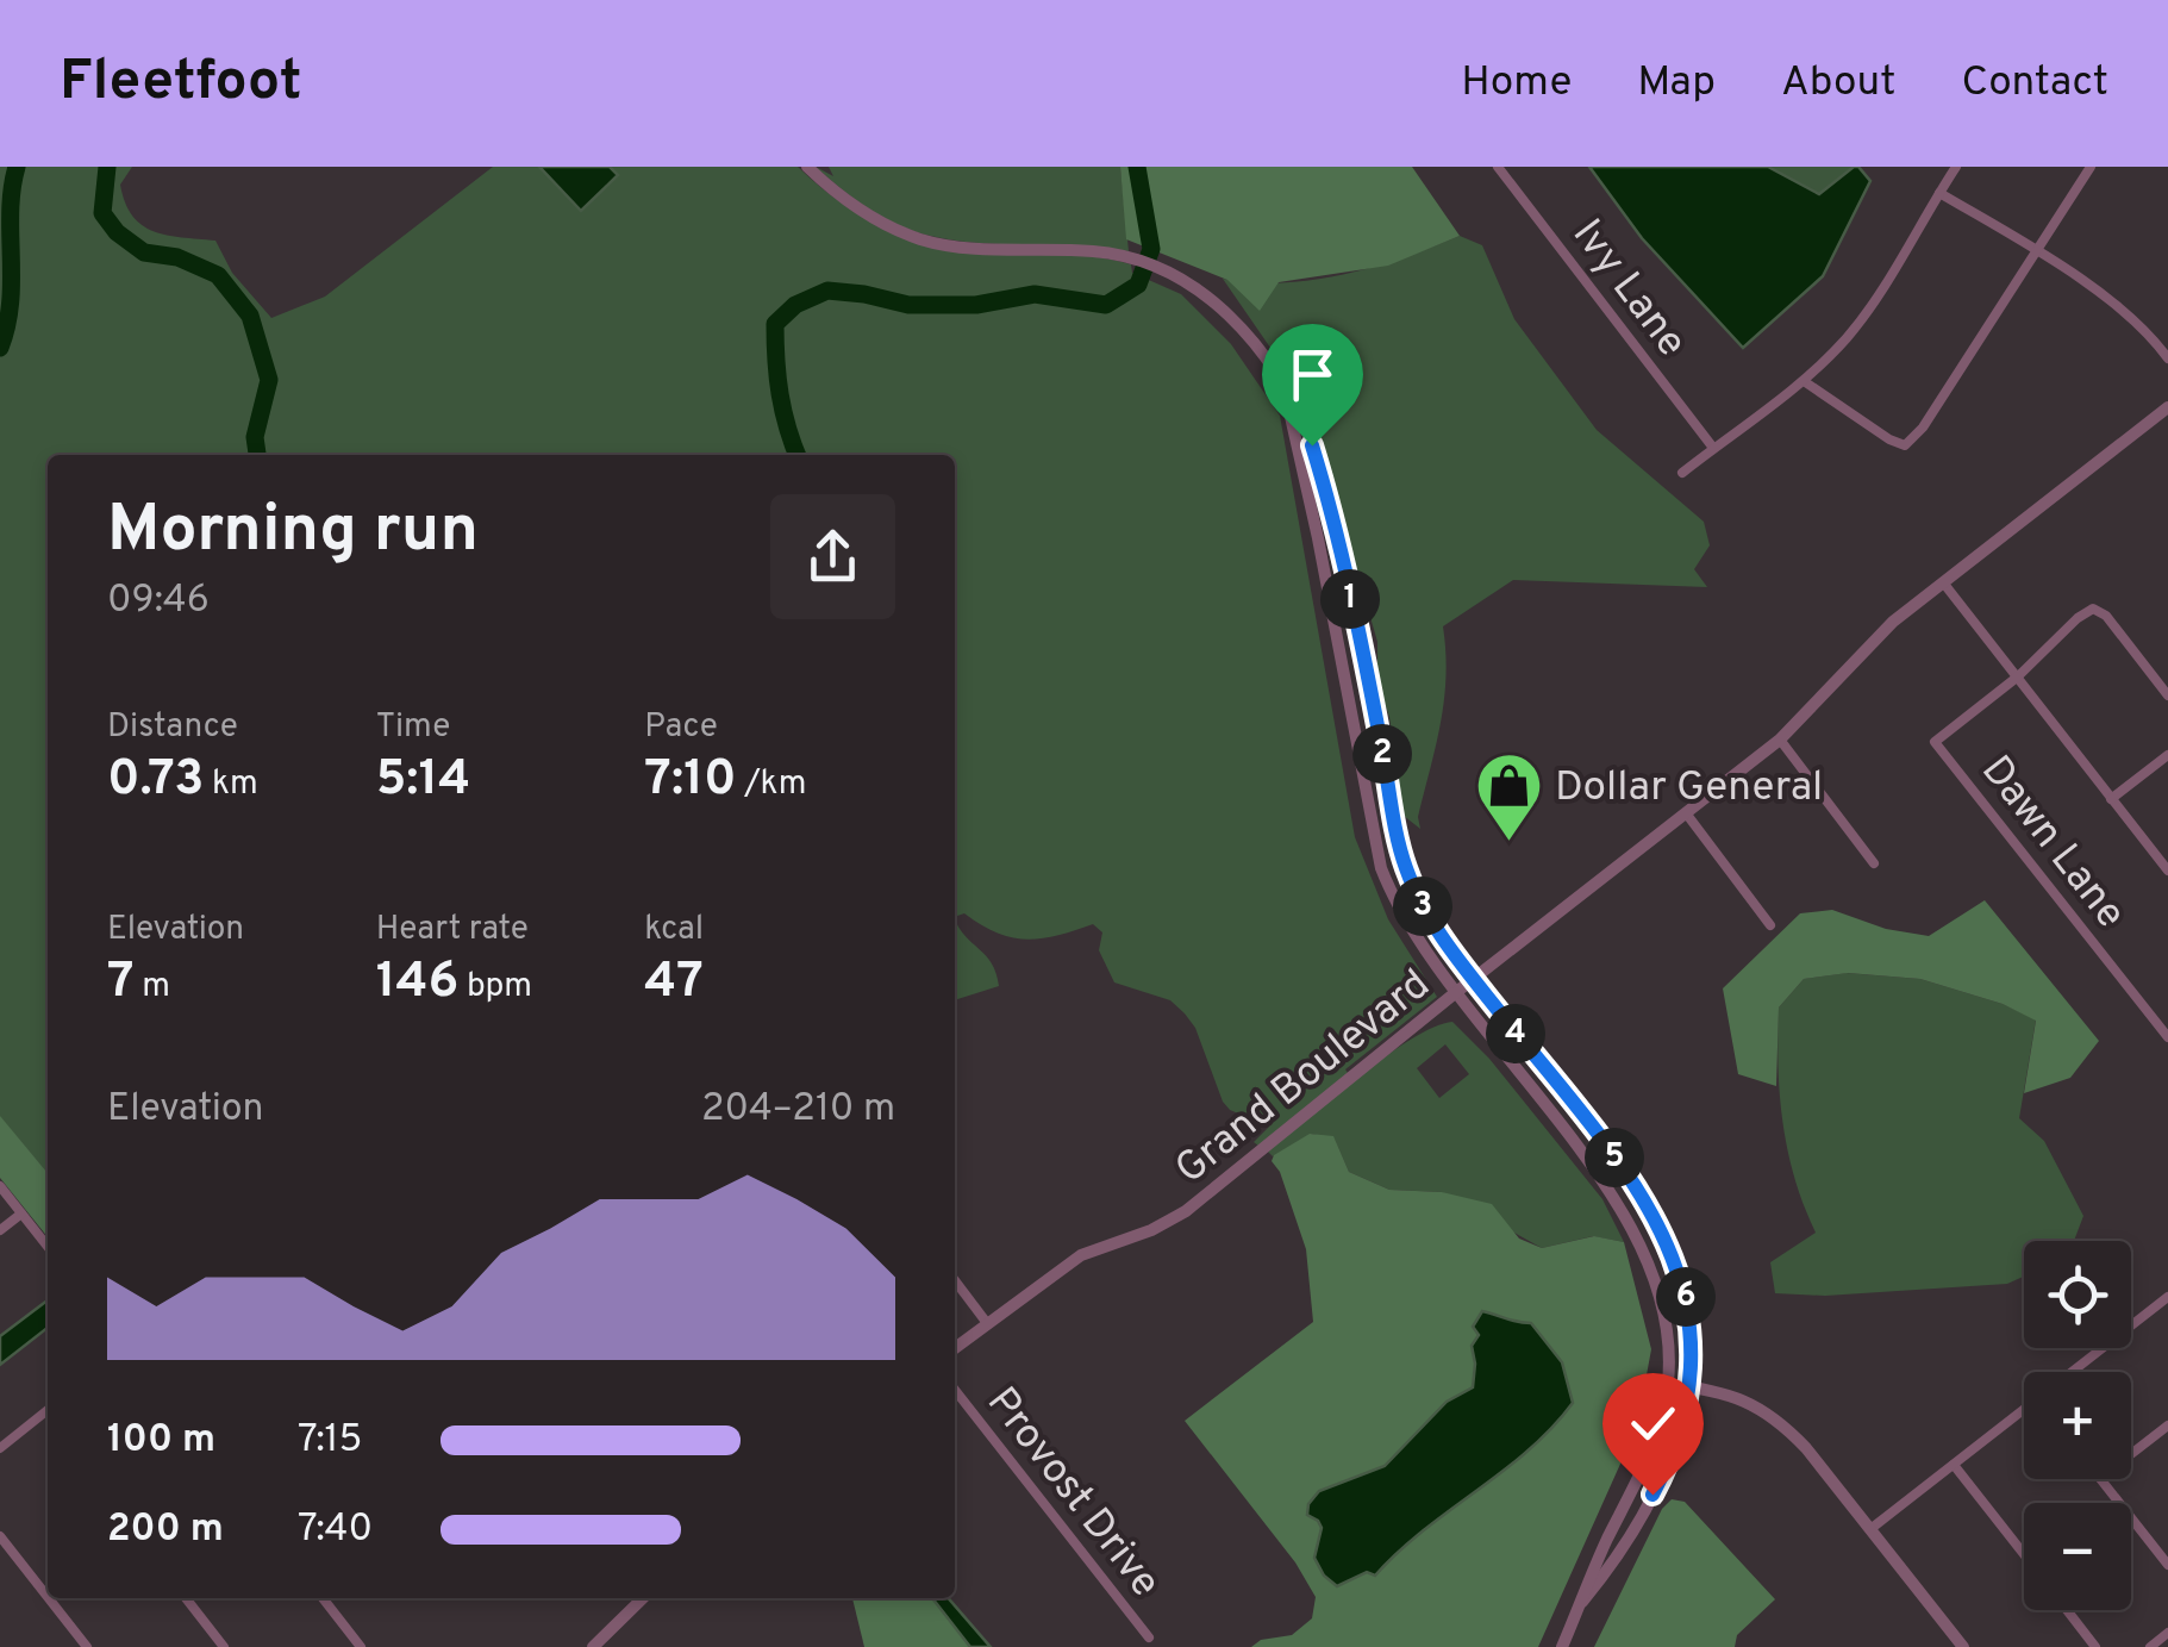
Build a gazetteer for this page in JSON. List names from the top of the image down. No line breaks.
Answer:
{"streets":{"street":["Ivy Lane","Dawn Lane","Grand Boulevard","Provost Drive"]},"places":{"shop":["Dollar General"]},"page":{"header":"Fleetfoot","nav":["Home","Map","About","Contact"],"heading":["Morning run","09:46"],"pins":["1","2","3","4","5","6"],"stats":[["Distance","0.73 km"],["Time","5:14"],["Pace","7:10 /km"],["Elevation","7 m"],["Heart rate","146 bpm"],["kcal","47"]],"chart":["Elevation","204–210 m"],"map_buttons":["+","−"],"list":[{"name":"100 m","note":"7:15"},{"name":"200 m","note":"7:40"}]}}
